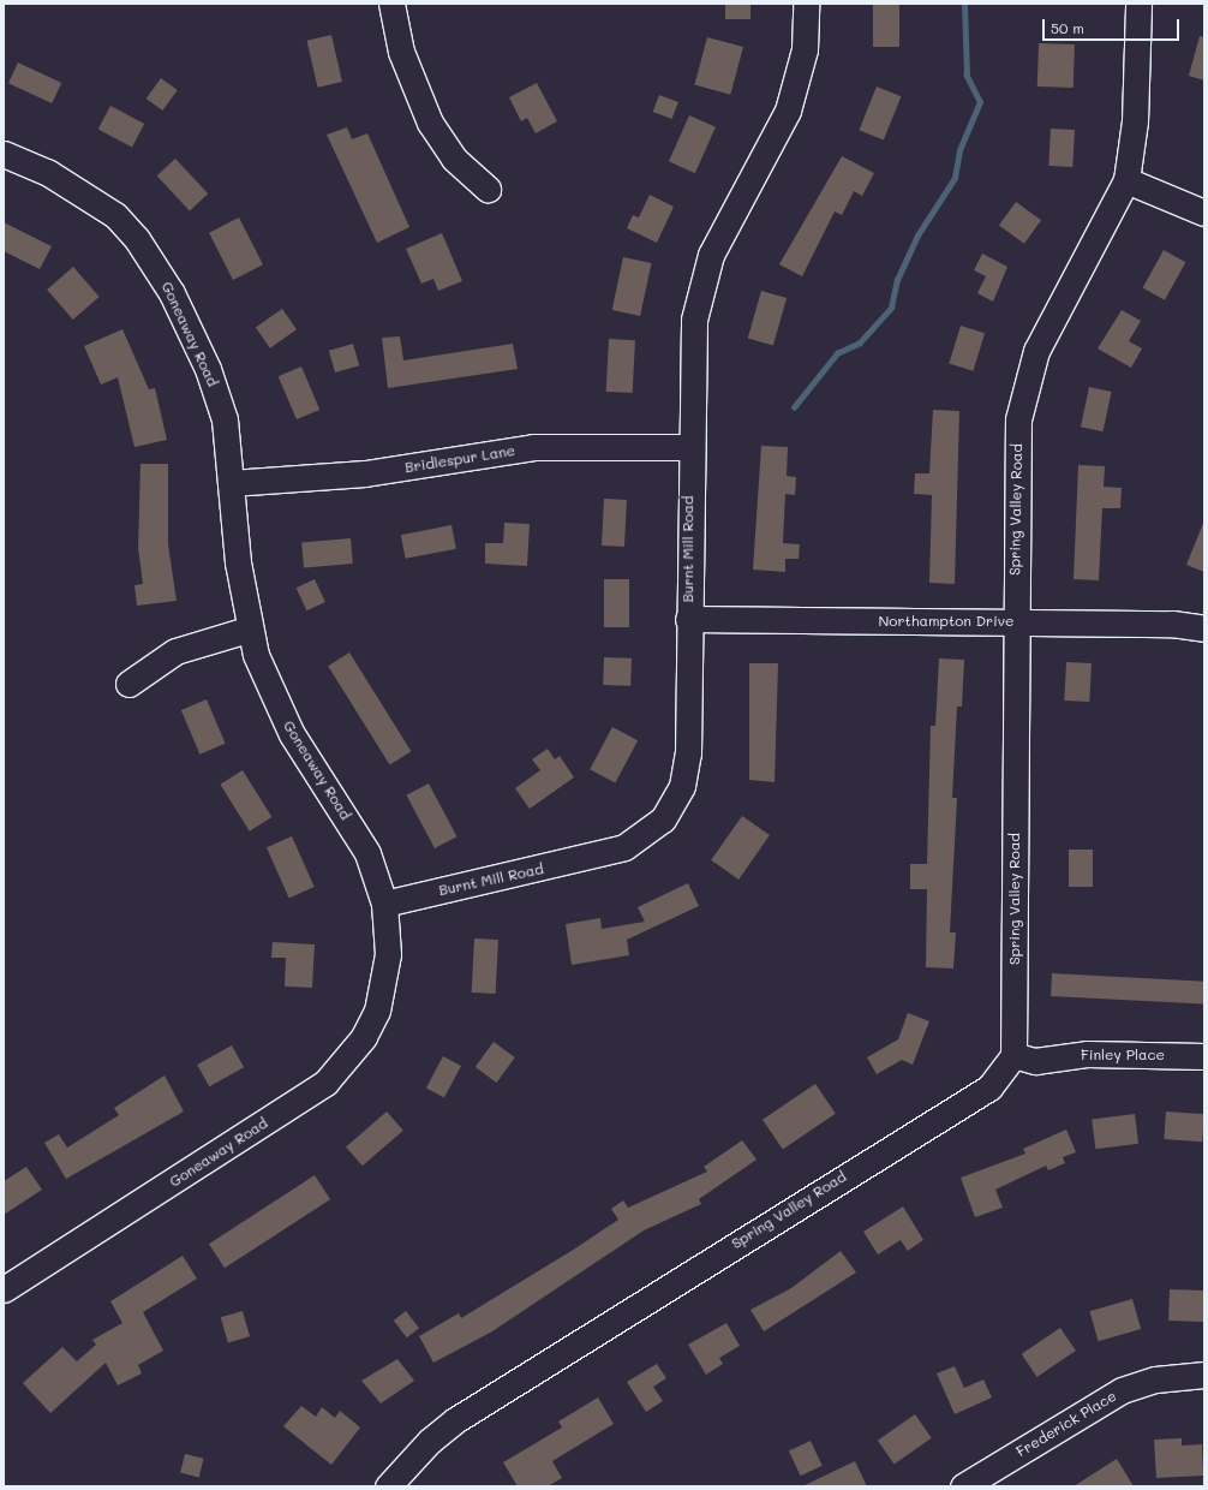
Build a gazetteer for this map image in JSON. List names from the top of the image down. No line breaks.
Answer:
{"streets":{"street":["Goneaway Road","Bridlespur Lane","Spring Valley Road","Burnt Mill Road","Northampton Drive","Finley Place","Frederick Place"]},"crossings":[["Goneaway Road","Bridlespur Lane"],["Goneaway Road","Burnt Mill Road"],["Bridlespur Lane","Burnt Mill Road"],["Spring Valley Road","Northampton Drive"],["Spring Valley Road","Finley Place"],["Burnt Mill Road","Northampton Drive"]],"scale_bar":"50 m"}
